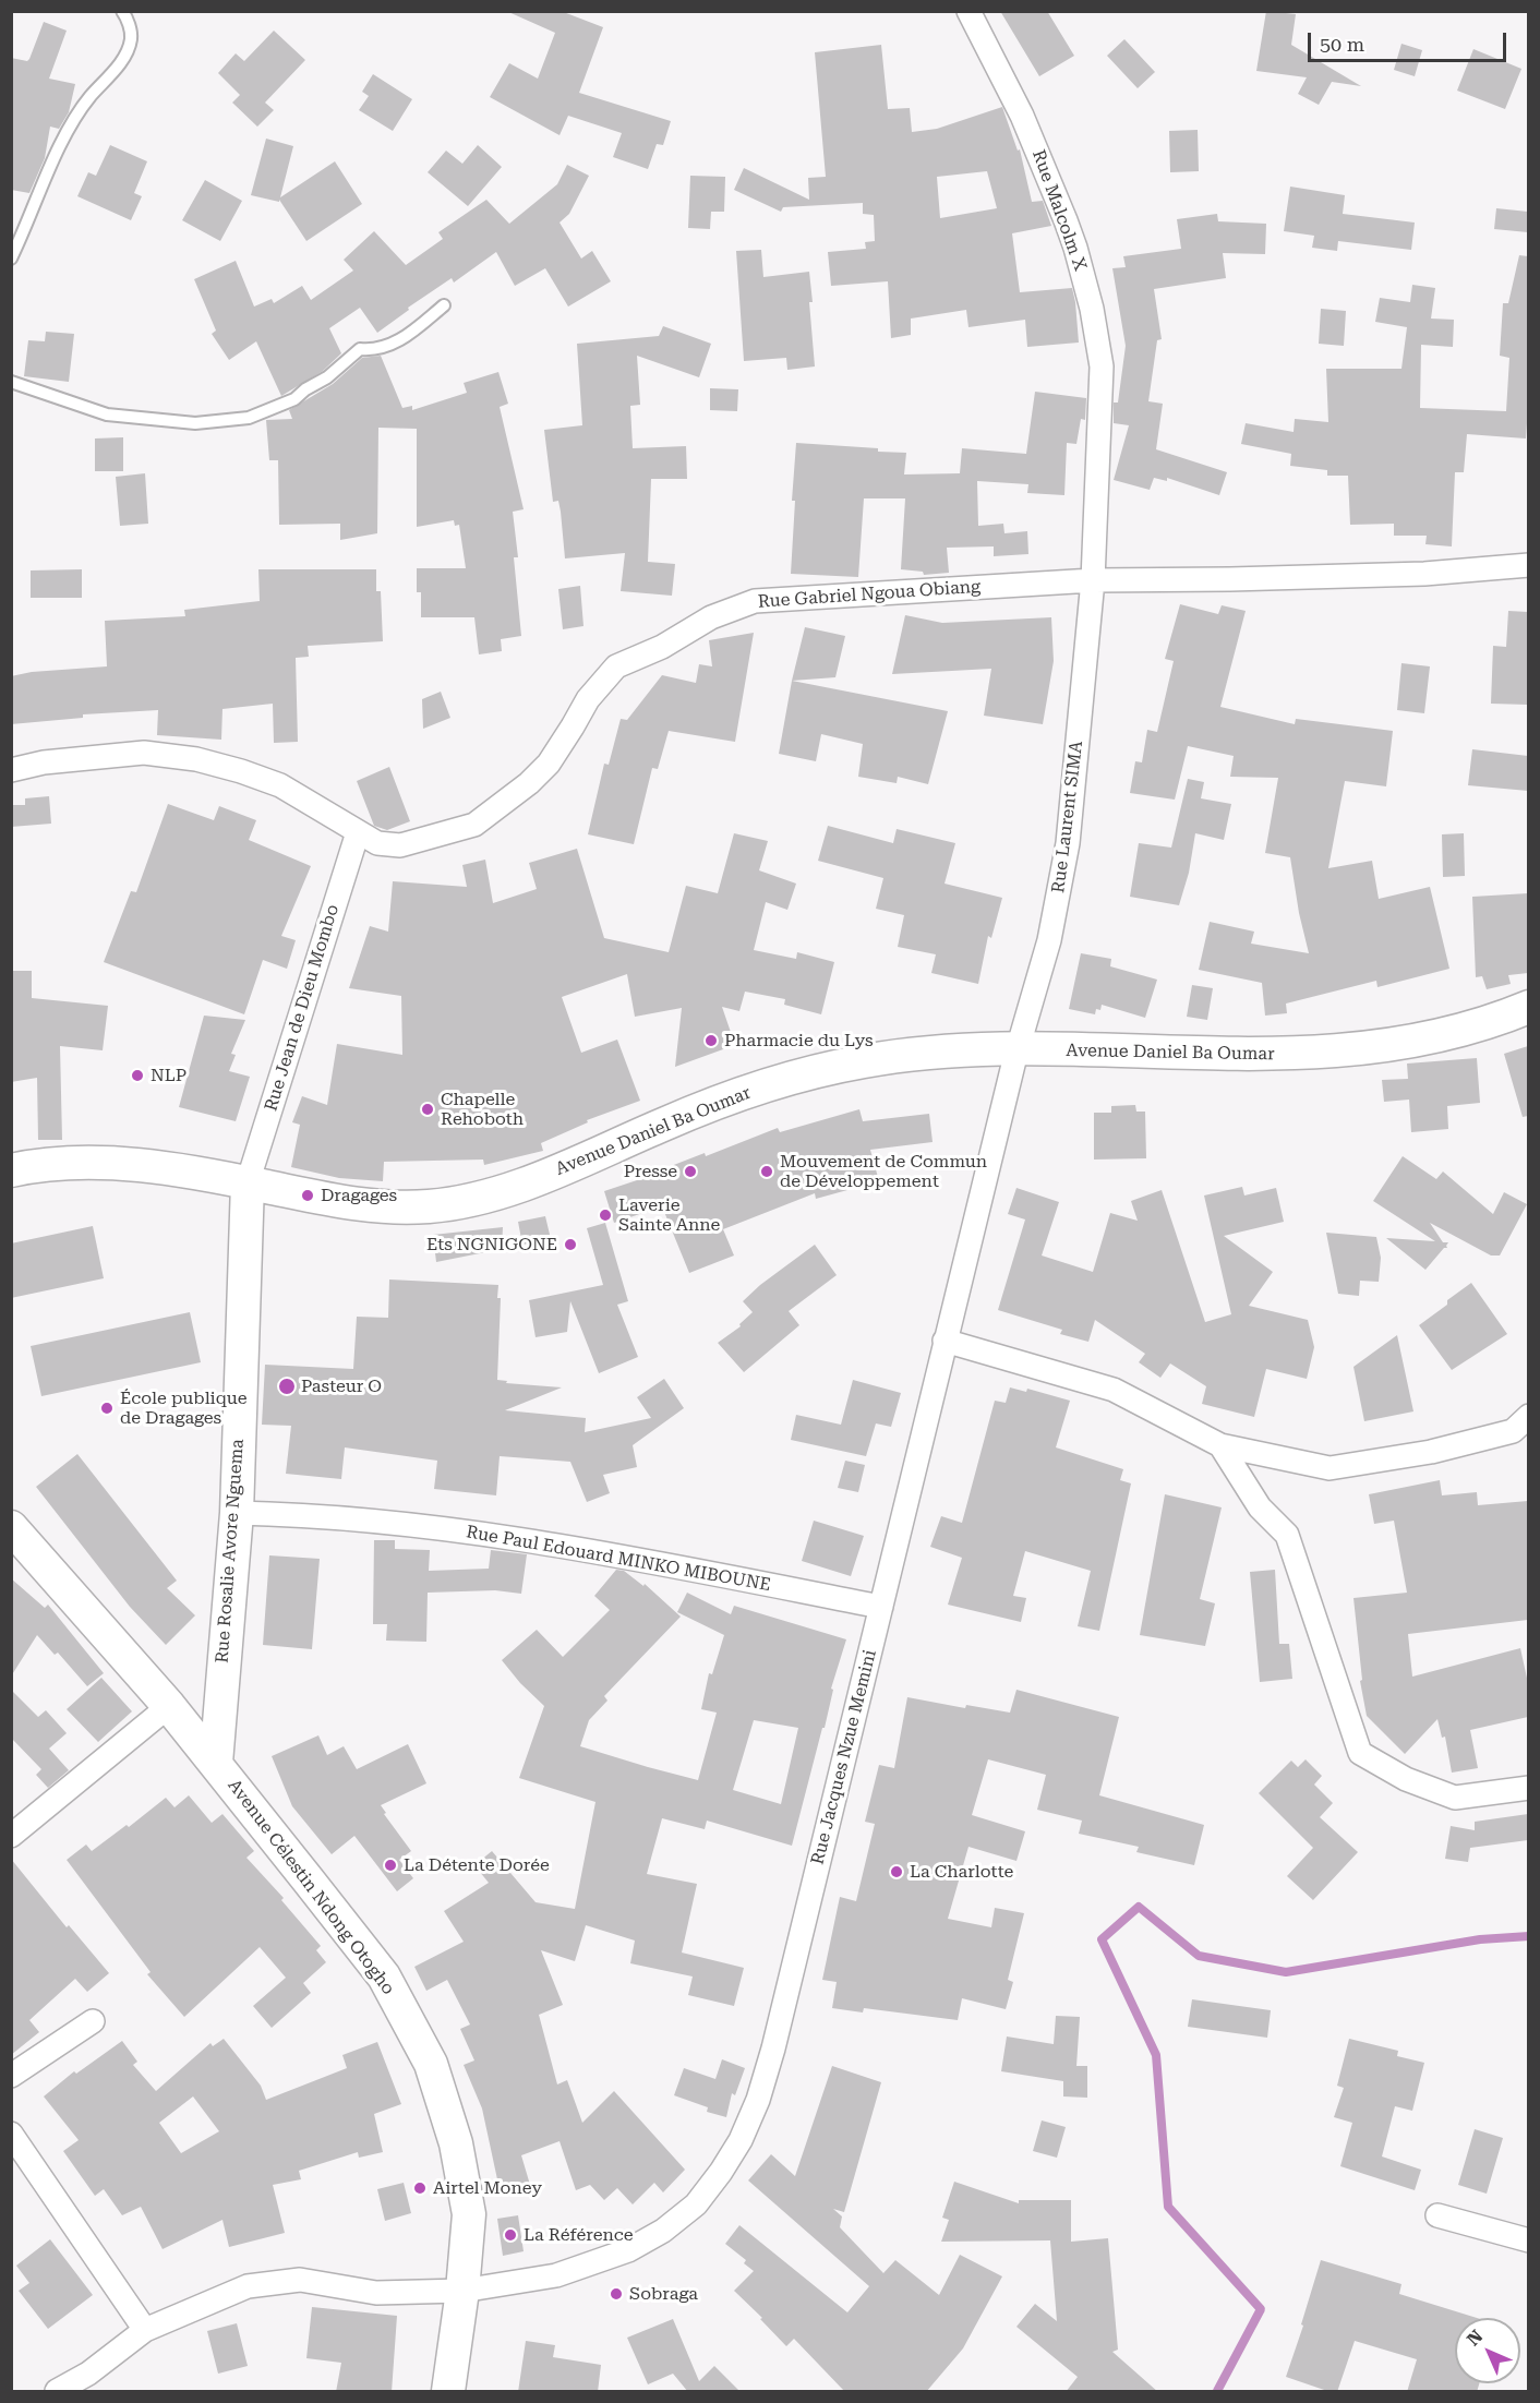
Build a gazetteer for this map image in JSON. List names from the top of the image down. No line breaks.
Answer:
{"streets":{"main road":["Avenue Daniel Ba Oumar","Rue Rosalie Avore Nguema","Avenue Célestin Ndong Otogho"],"street":["Rue Malcolm X","Rue Gabriel Ngoua Obiang","Rue Laurent SIMA","Rue Jean de Dieu Mombo","Rue Paul Edouard MINKO MIBOUNE","Rue Jacques Nzue Memini"]},"crossings":[["Rue Malcolm X","Rue Gabriel Ngoua Obiang"],["Rue Malcolm X","Rue Laurent SIMA"],["Rue Gabriel Ngoua Obiang","Rue Laurent SIMA"],["Rue Gabriel Ngoua Obiang","Rue Jean de Dieu Mombo"],["Rue Laurent SIMA","Avenue Daniel Ba Oumar"],["Rue Laurent SIMA","Rue Jacques Nzue Memini"],["Rue Jean de Dieu Mombo","Avenue Daniel Ba Oumar"],["Rue Jean de Dieu Mombo","Rue Rosalie Avore Nguema"],["Avenue Daniel Ba Oumar","Rue Rosalie Avore Nguema"],["Avenue Daniel Ba Oumar","Rue Jacques Nzue Memini"],["Rue Rosalie Avore Nguema","Rue Paul Edouard MINKO MIBOUNE"],["Rue Rosalie Avore Nguema","Avenue Célestin Ndong Otogho"],["Rue Paul Edouard MINKO MIBOUNE","Rue Jacques Nzue Memini"],["Rue Jacques Nzue Memini","Avenue Célestin Ndong Otogho"]],"places":["Pharmacie du Lys","NLP","Chapelle Rehoboth","Presse","Mouvement de Commun de Développement","Dragages","Laverie Sainte Anne","Ets NGNIGONE","Pasteur O","École publique de Dragages","La Détente Dorée","La Charlotte","Airtel Money","La Référence","Sobraga"],"scale_bar":"50 m","north":"top left"}
